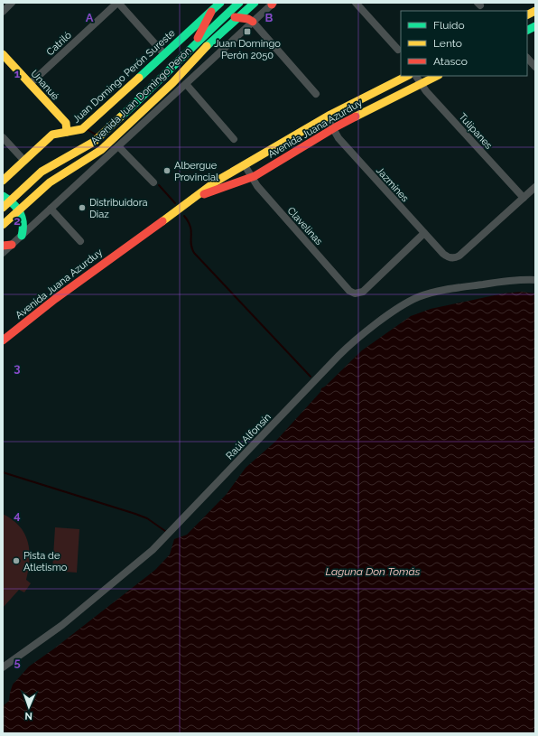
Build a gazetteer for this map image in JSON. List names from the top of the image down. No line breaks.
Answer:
{"streets":{"street":["Catriló","Juan Domingo Perón Sureste","Unanué","Avenida Juan Domingo Perón","Avenida Juana Azurduy","Tulipanes","Jazmínes","Clavelinas","Raúl Alfonsín"]},"crossings":[["Catriló","Unanué"],["Juan Domingo Perón Sureste","Unanué"],["Avenida Juana Azurduy","Tulipanes"],["Avenida Juana Azurduy","Jazmínes"],["Avenida Juana Azurduy","Clavelinas"],["Tulipanes","Jazmínes"],["Jazmínes","Clavelinas"]],"water":["Laguna Don Tomás"],"places":{"transit":["Juan Domingo Perón 2050"],"other":["Albergue Provincial","Distribuidora Diaz","Pista de Atletismo"]},"legend":["Fluido","Lento","Atasco"],"north":"bottom","grid":{"columns":["A","B"],"rows":["1","2","3","4","5"]}}
